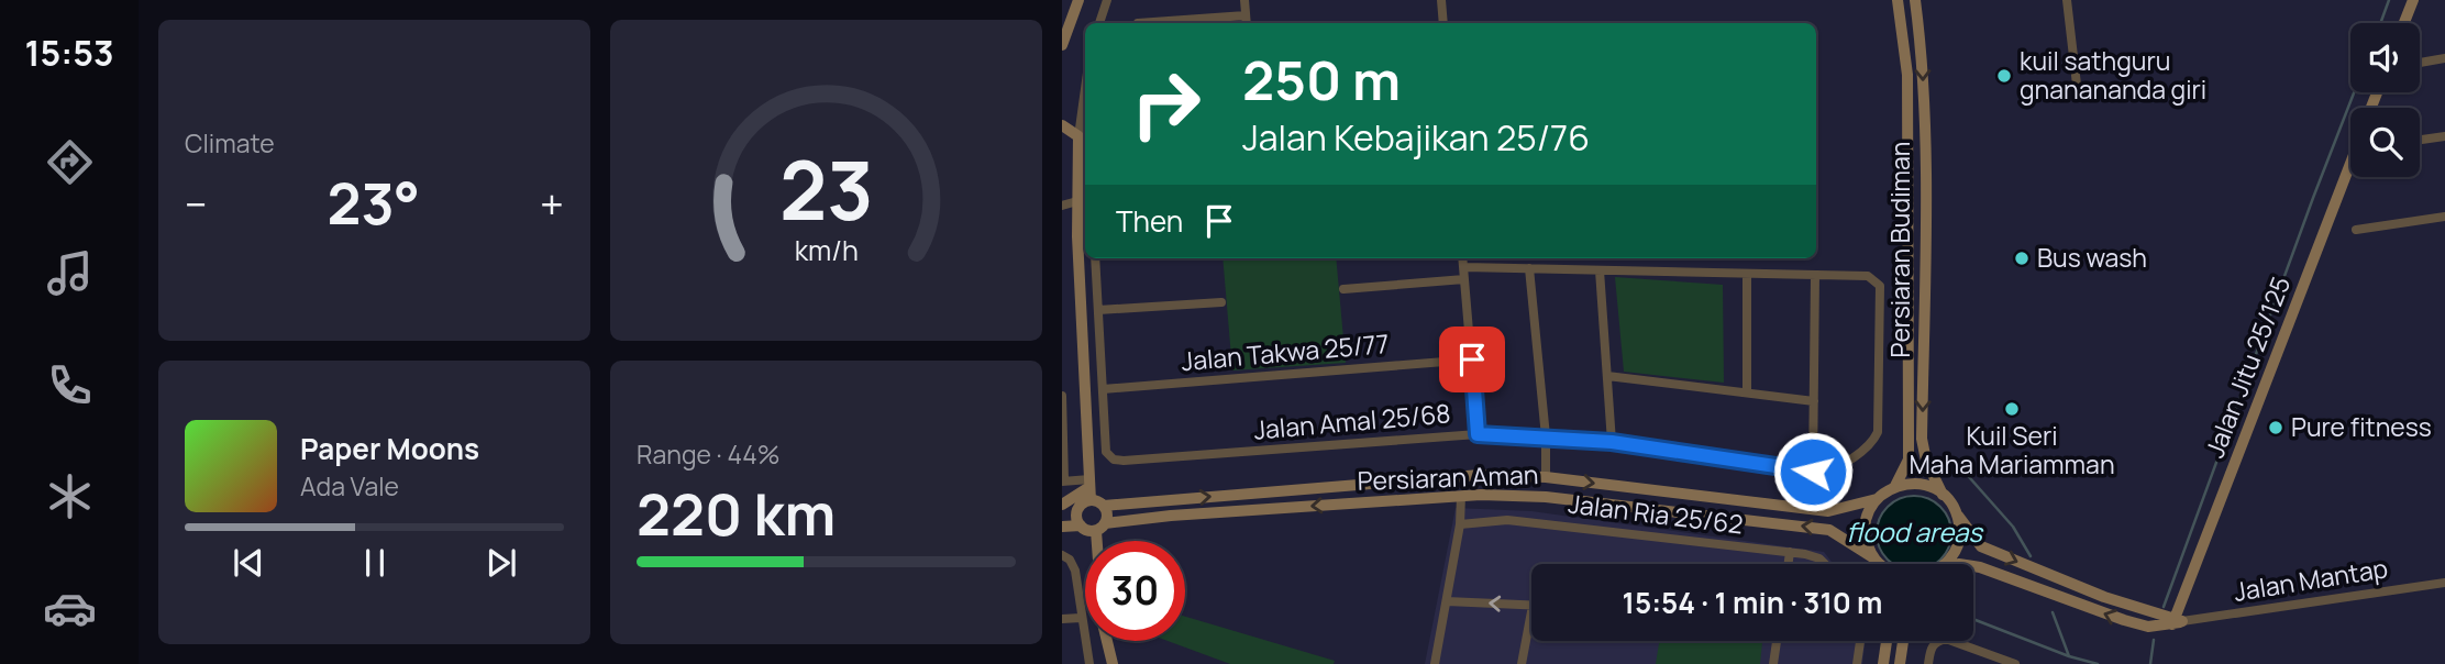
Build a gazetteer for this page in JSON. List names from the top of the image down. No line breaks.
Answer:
{"streets":{"street":["Persiaran Budiman","Jalan Takwa 25/77","Jalan Jitu 25/125","Jalan Amal 25/68","Persiaran Aman","Jalan Ria 25/62","Jalan Mantap"]},"crossings":[["Jalan Takwa 25/77","Jalan Amal 25/68"],["Jalan Jitu 25/125","Jalan Mantap"]],"water":["flood areas"],"places":["kuil sathguru gnanananda giri","Bus wash","Kuil Seri Maha Mariamman","Pure fitness"],"page":{"tabs":"15:53","tile":["Climate",["Range · 44%","220 km"]],"turn":["250 m","Jalan Kebajikan 25/76"],"heat":["−","23°","+"],"then":"Then","song":["Paper Moons","Ada Vale"],"limit":"30","trip":"15:54 · 1 min · 310 m","gauge":["23","km/h"]}}
